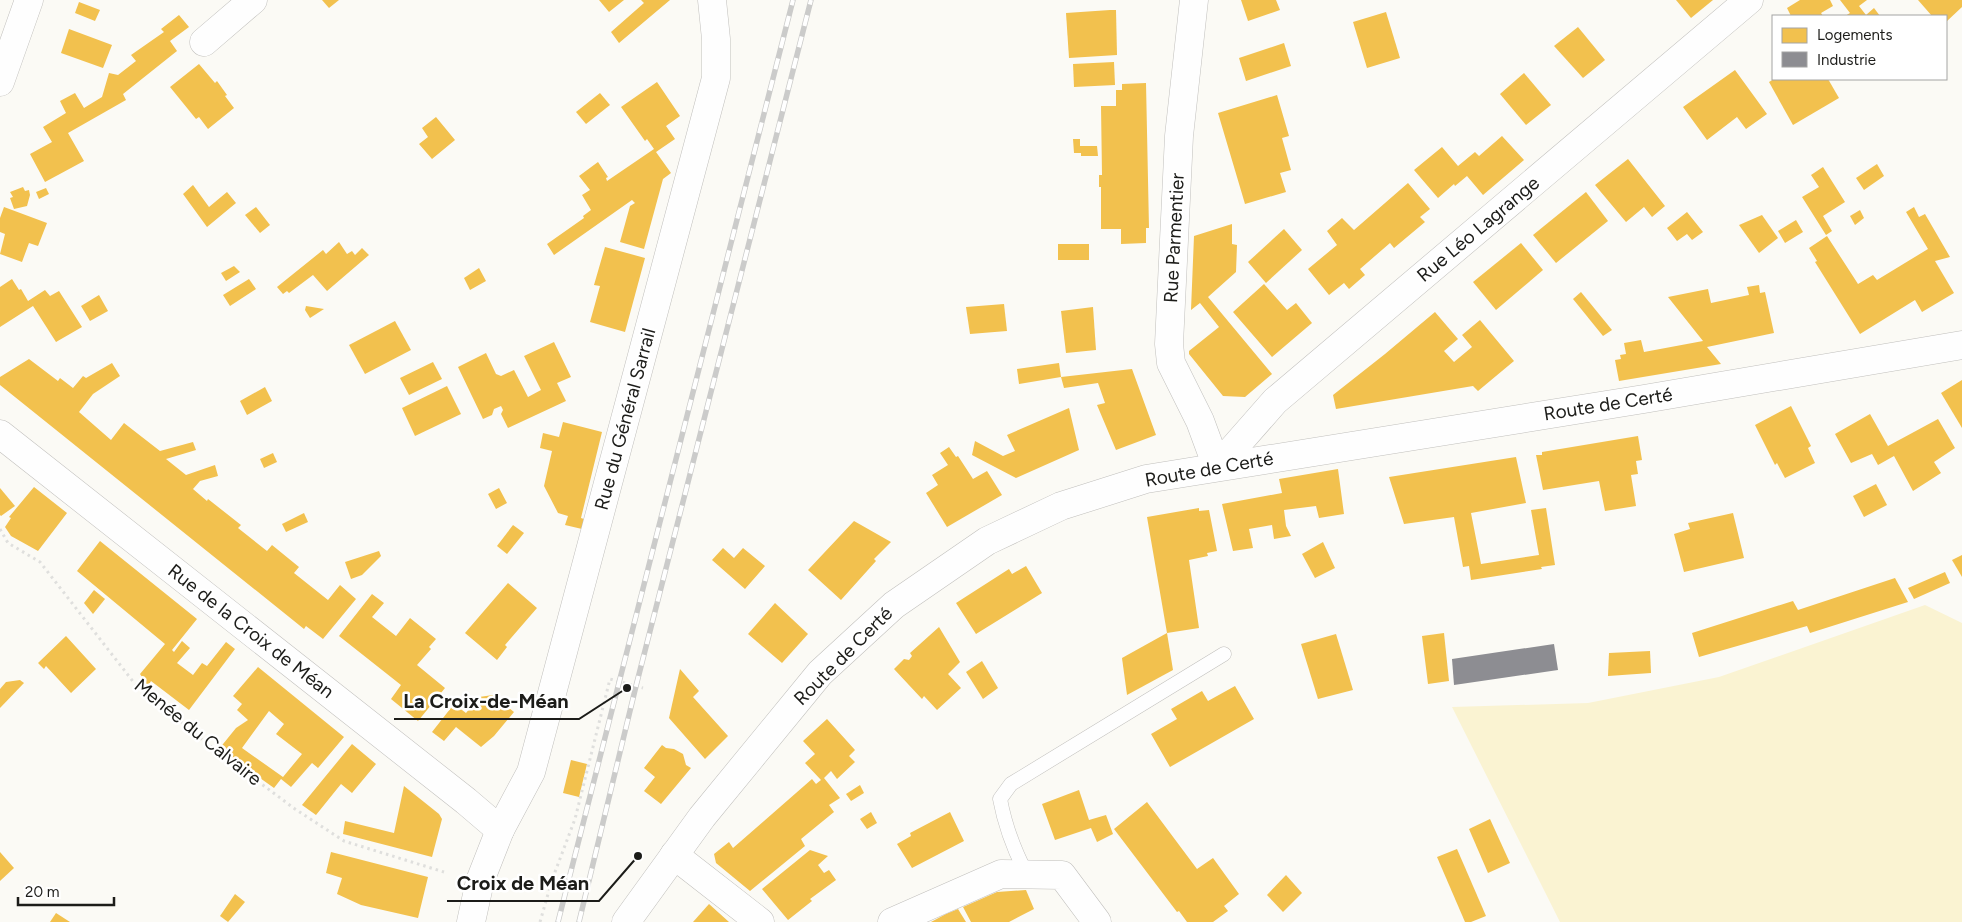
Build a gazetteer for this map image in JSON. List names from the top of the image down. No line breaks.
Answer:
{"streets":{"street":["Rue Léo Lagrange","Rue Parmentier","Route de Certé","Rue du Général Sarrail","Rue de la Croix de Méan"],"path":["Menée du Calvaire"]},"crossings":[["Rue Léo Lagrange","Rue Parmentier"],["Rue Léo Lagrange","Route de Certé"],["Rue Parmentier","Route de Certé"],["Rue du Général Sarrail","Rue de la Croix de Méan"]],"places":["La Croix-de-Méan","Croix de Méan"],"legend":["Logements","Industrie"],"scale_bar":"20 m"}
